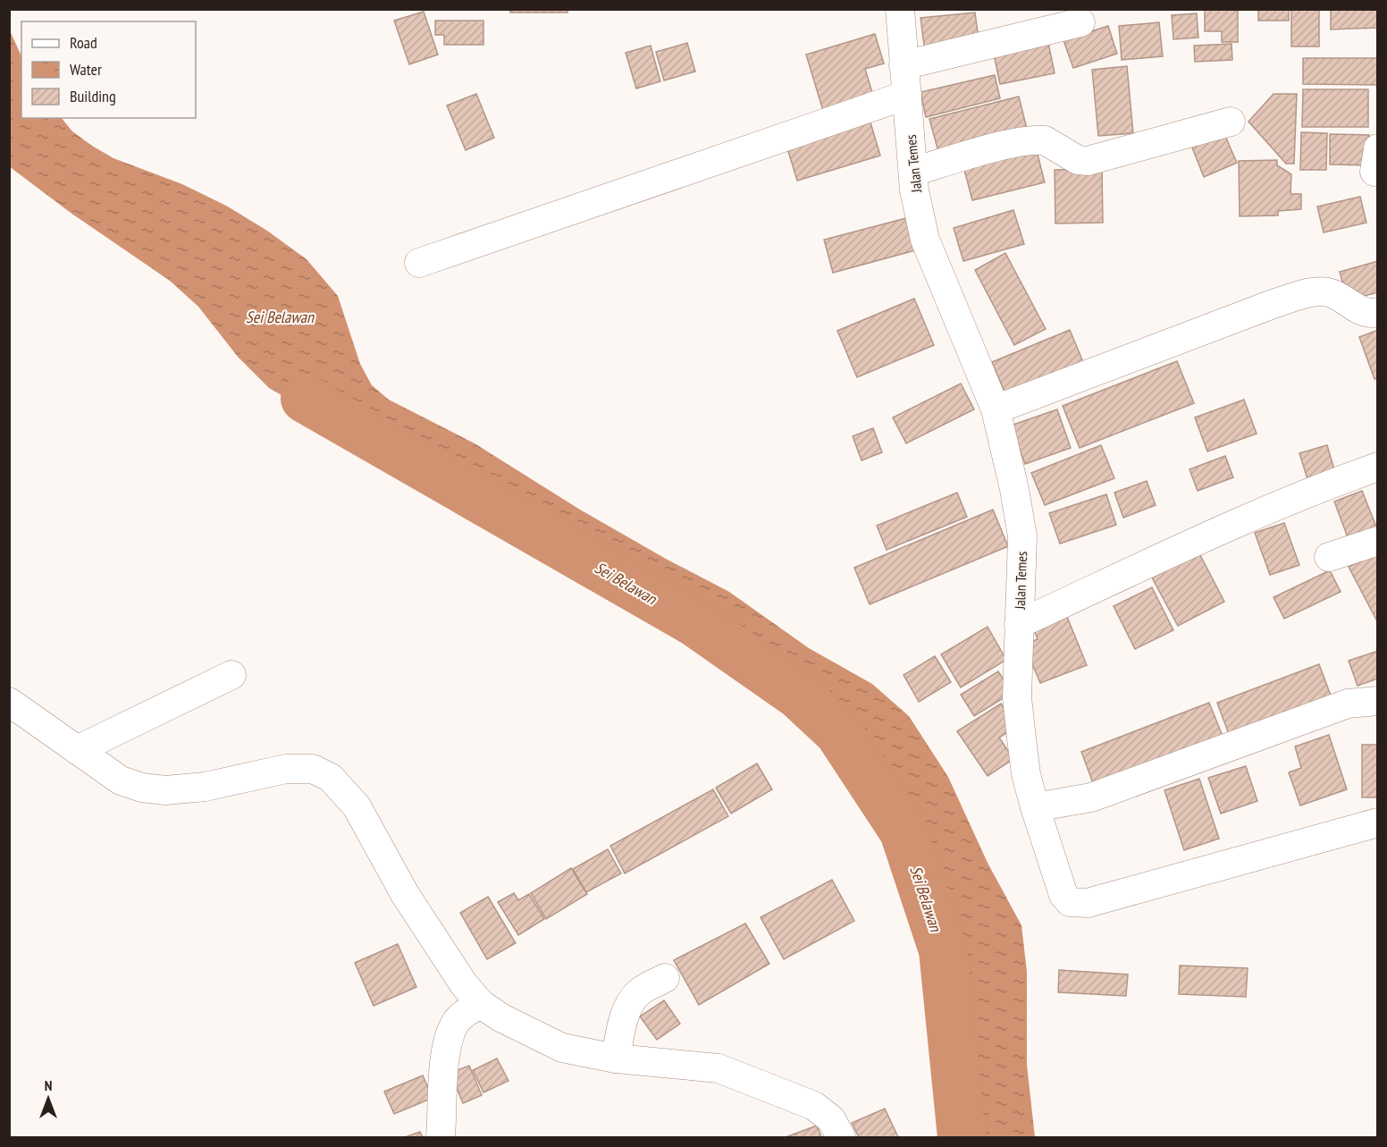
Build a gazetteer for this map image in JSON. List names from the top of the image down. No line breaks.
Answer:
{"streets":{"street":["Jalan Temes"]},"water":["Sei Belawan"],"legend":["Road","Water","Building"],"north":"top"}
